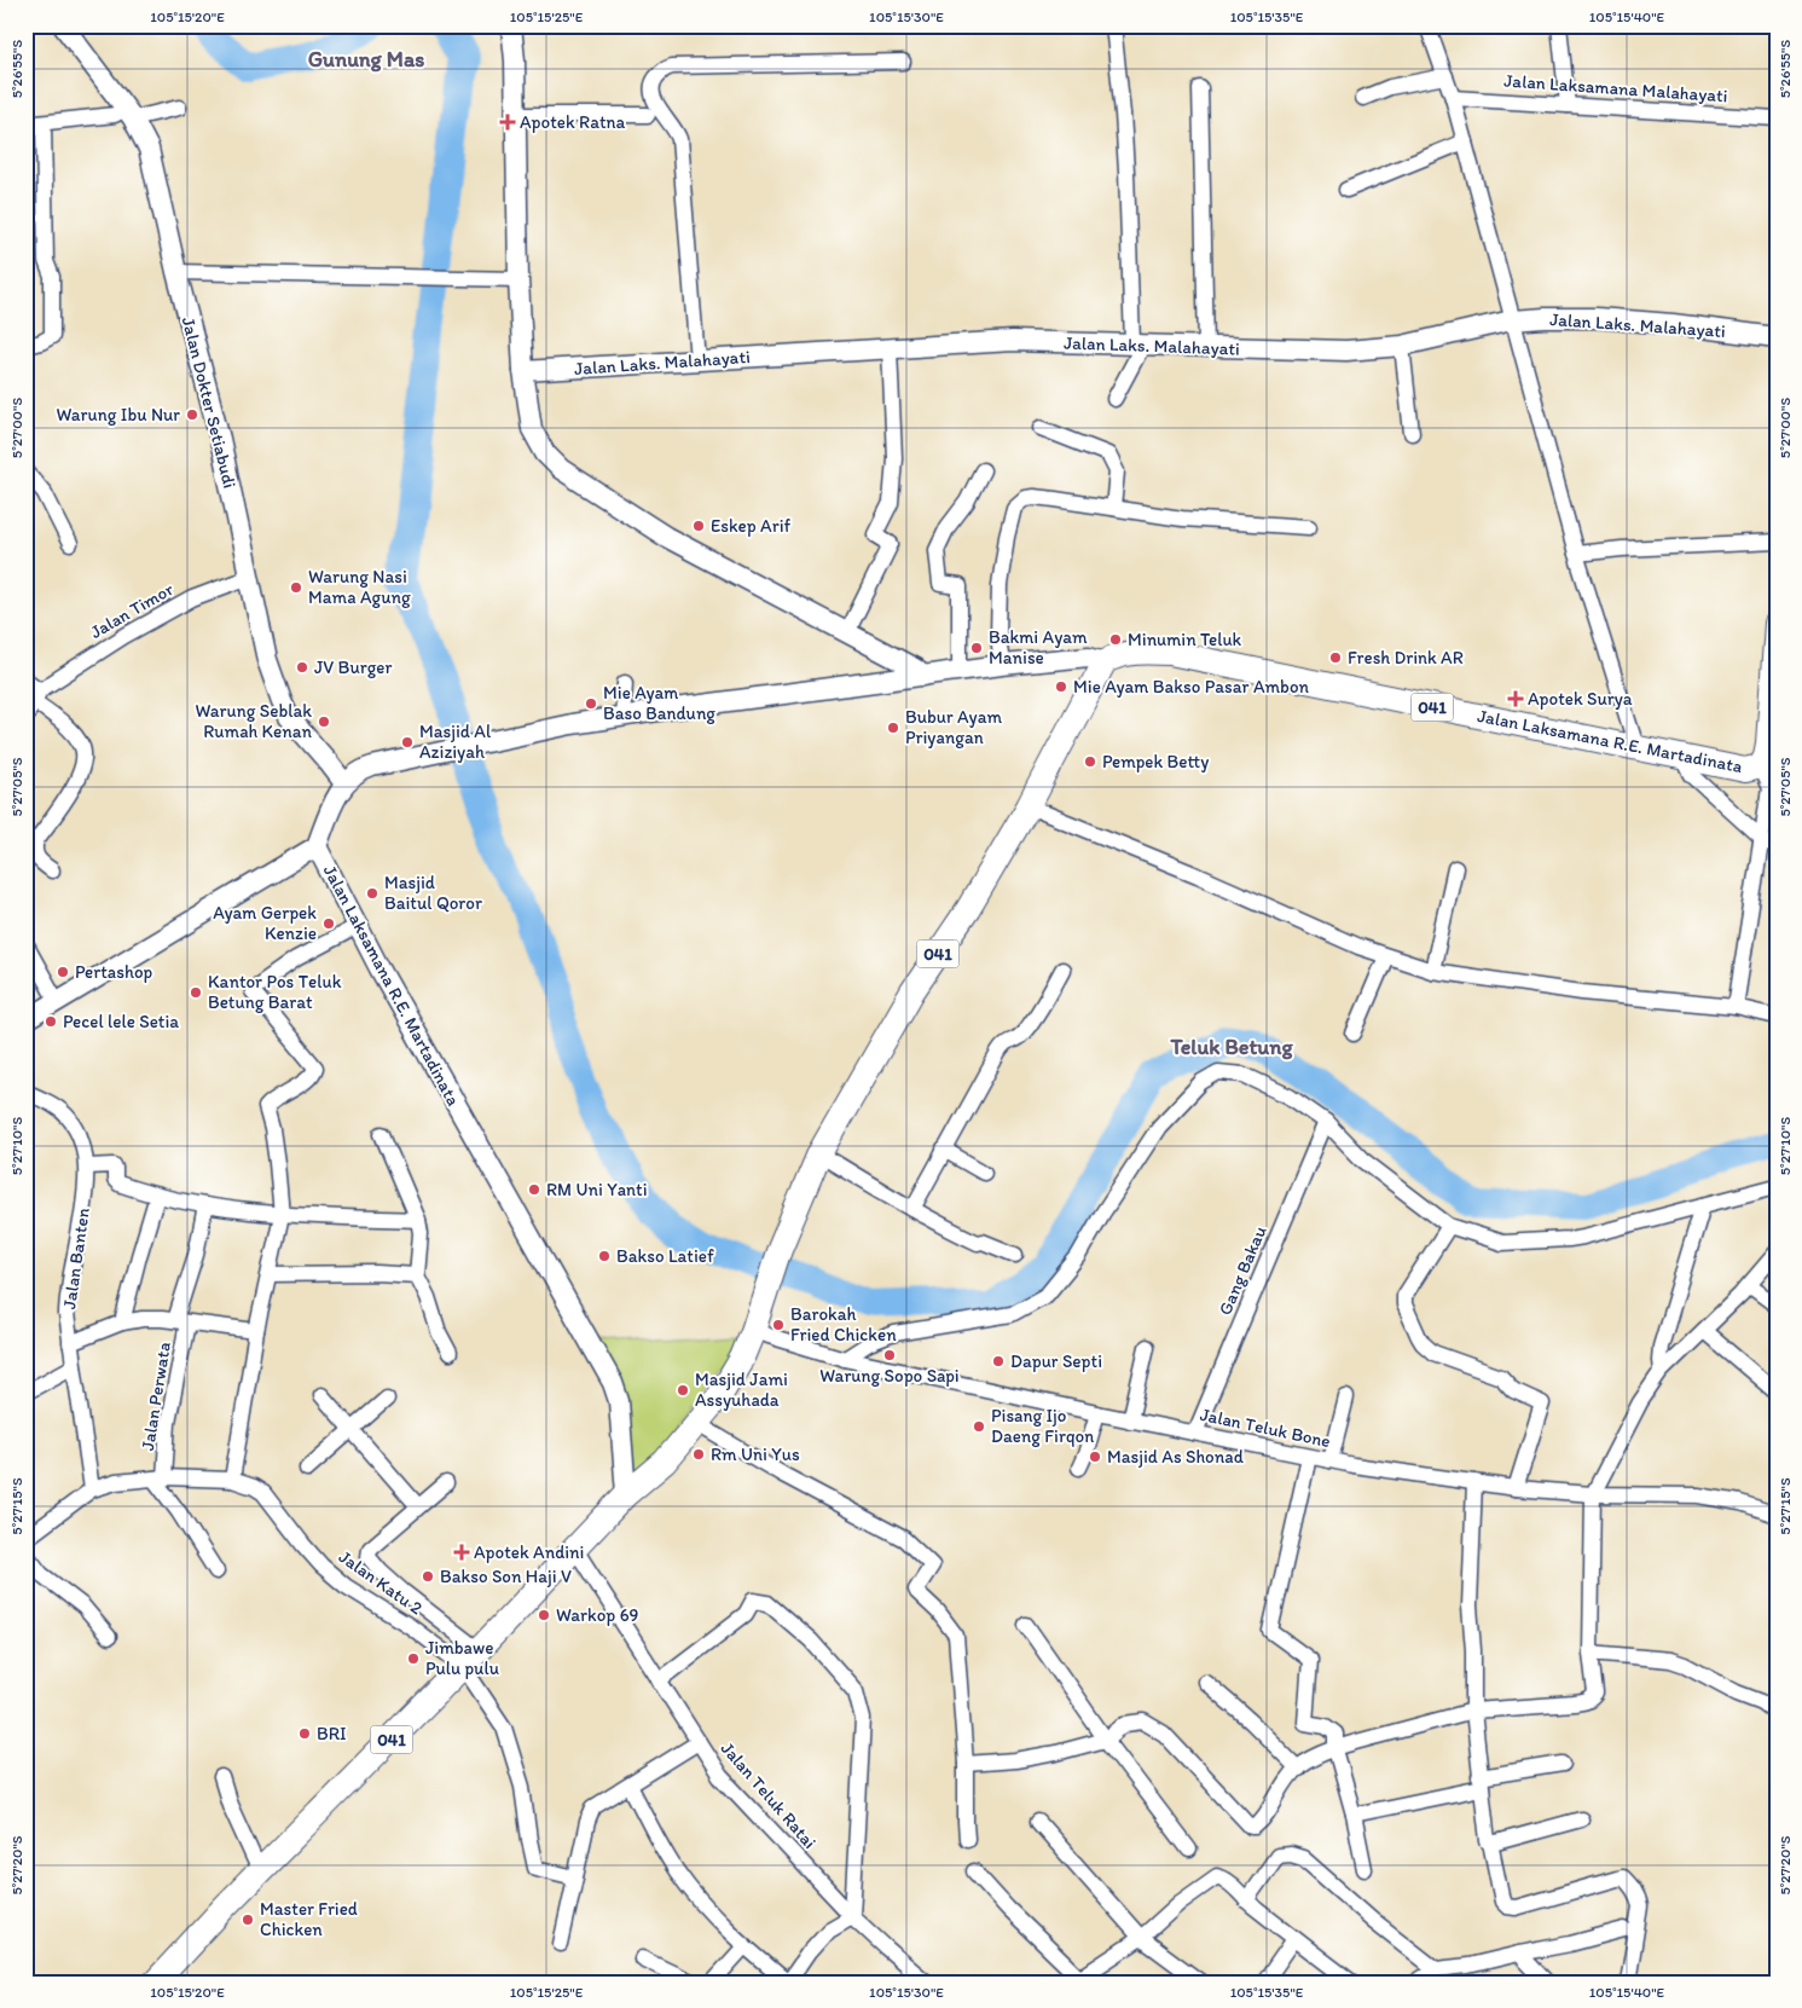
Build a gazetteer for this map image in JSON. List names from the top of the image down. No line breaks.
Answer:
{"streets":{"main road":["041","Jalan Laksamana R.E. Martadinata"],"street":["Jalan Laksamana Malahayati","Jalan Laks. Malahayati","Jalan Dokter Setiabudi","Jalan Timor","Jalan Banten","Gang Bakau","Jalan Perwata","Jalan Teluk Bone","Jalan Katu 2","Jalan Teluk Ratai"]},"crossings":[["Jalan Dokter Setiabudi","Jalan Timor"],["Jalan Dokter Setiabudi","Jalan Laksamana R.E. Martadinata"],["041","Jalan Laksamana R.E. Martadinata"],["041","Jalan Teluk Bone"],["041","Jalan Katu 2"],["041","Jalan Teluk Ratai"],["Jalan Banten","Jalan Katu 2"],["Gang Bakau","Jalan Teluk Bone"],["Jalan Perwata","Jalan Katu 2"]],"districts":["Gunung Mas","Teluk Betung"],"places":{"health":["Apotek Ratna","Apotek Surya","Apotek Andini"],"other":["Warung Ibu Nur","Eskep Arif","Warung Nasi Mama Agung","Minumin Teluk","Bakmi Ayam Manise","Fresh Drink AR","JV Burger","Mie Ayam Bakso Pasar Ambon","Mie Ayam Baso Bandung","Warung Seblak Rumah Kenan","Bubur Ayam Priyangan","Masjid Al Aziziyah","Pempek Betty","Masjid Baitul Qoror","Ayam Gerpek Kenzie","Pertashop","Kantor Pos Teluk Betung Barat","Pecel lele Setia","RM Uni Yanti","Bakso Latief","Barokah Fried Chicken","Warung Sopo Sapi","Dapur Septi","Masjid Jami Assyuhada","Pisang Ijo Daeng Firqon","Rm Uni Yus","Masjid As Shonad","Bakso Son Haji V","Warkop 69","Jimbawe Pulu pulu","BRI","Master Fried Chicken"]},"coordinates":["105°15'20\"E","105°15'25\"E","105°15'30\"E","105°15'35\"E","105°15'40\"E","5°26'55\"S","5°27'00\"S","5°27'05\"S","5°27'10\"S","5°27'15\"S","5°27'20\"S"]}
